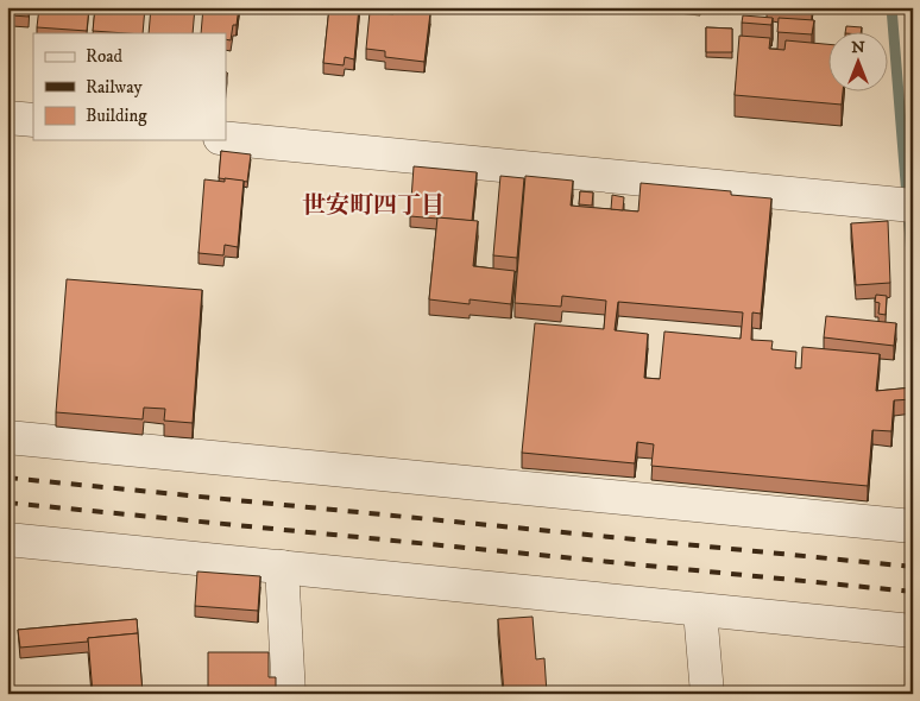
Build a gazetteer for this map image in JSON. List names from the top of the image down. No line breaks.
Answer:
{"districts":["世安町四丁目"],"legend":["Road","Railway","Building"],"north":"top"}
